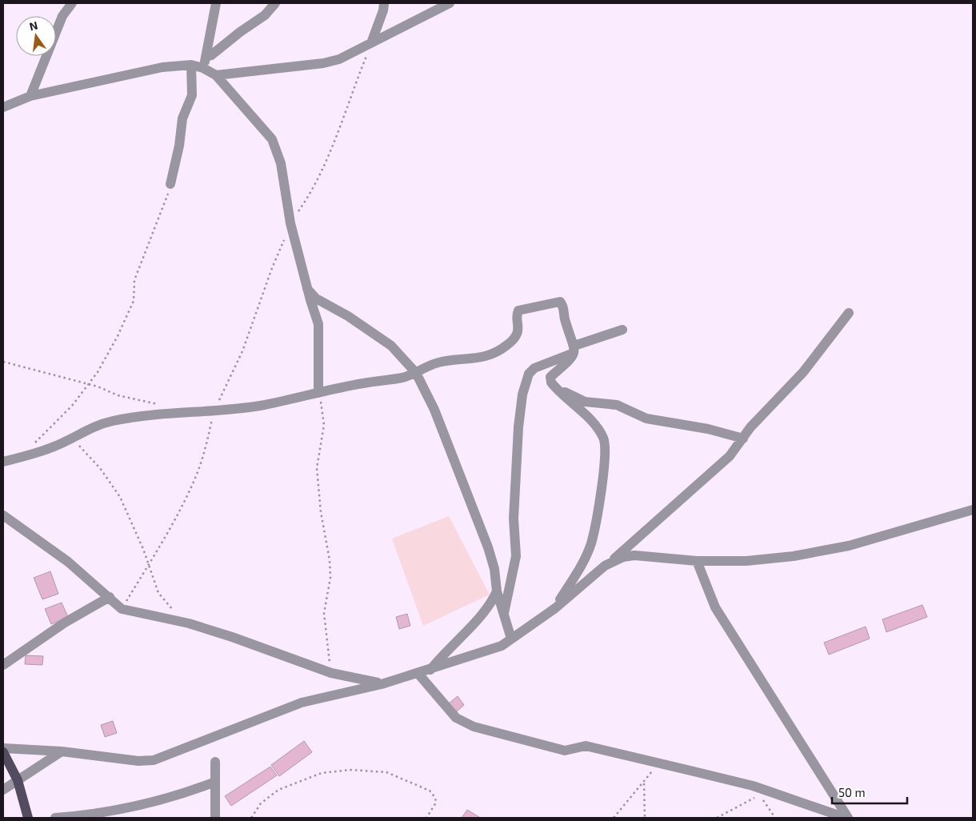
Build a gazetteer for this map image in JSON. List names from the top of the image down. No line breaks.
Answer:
{"scale_bar":"50 m","north":"top"}
